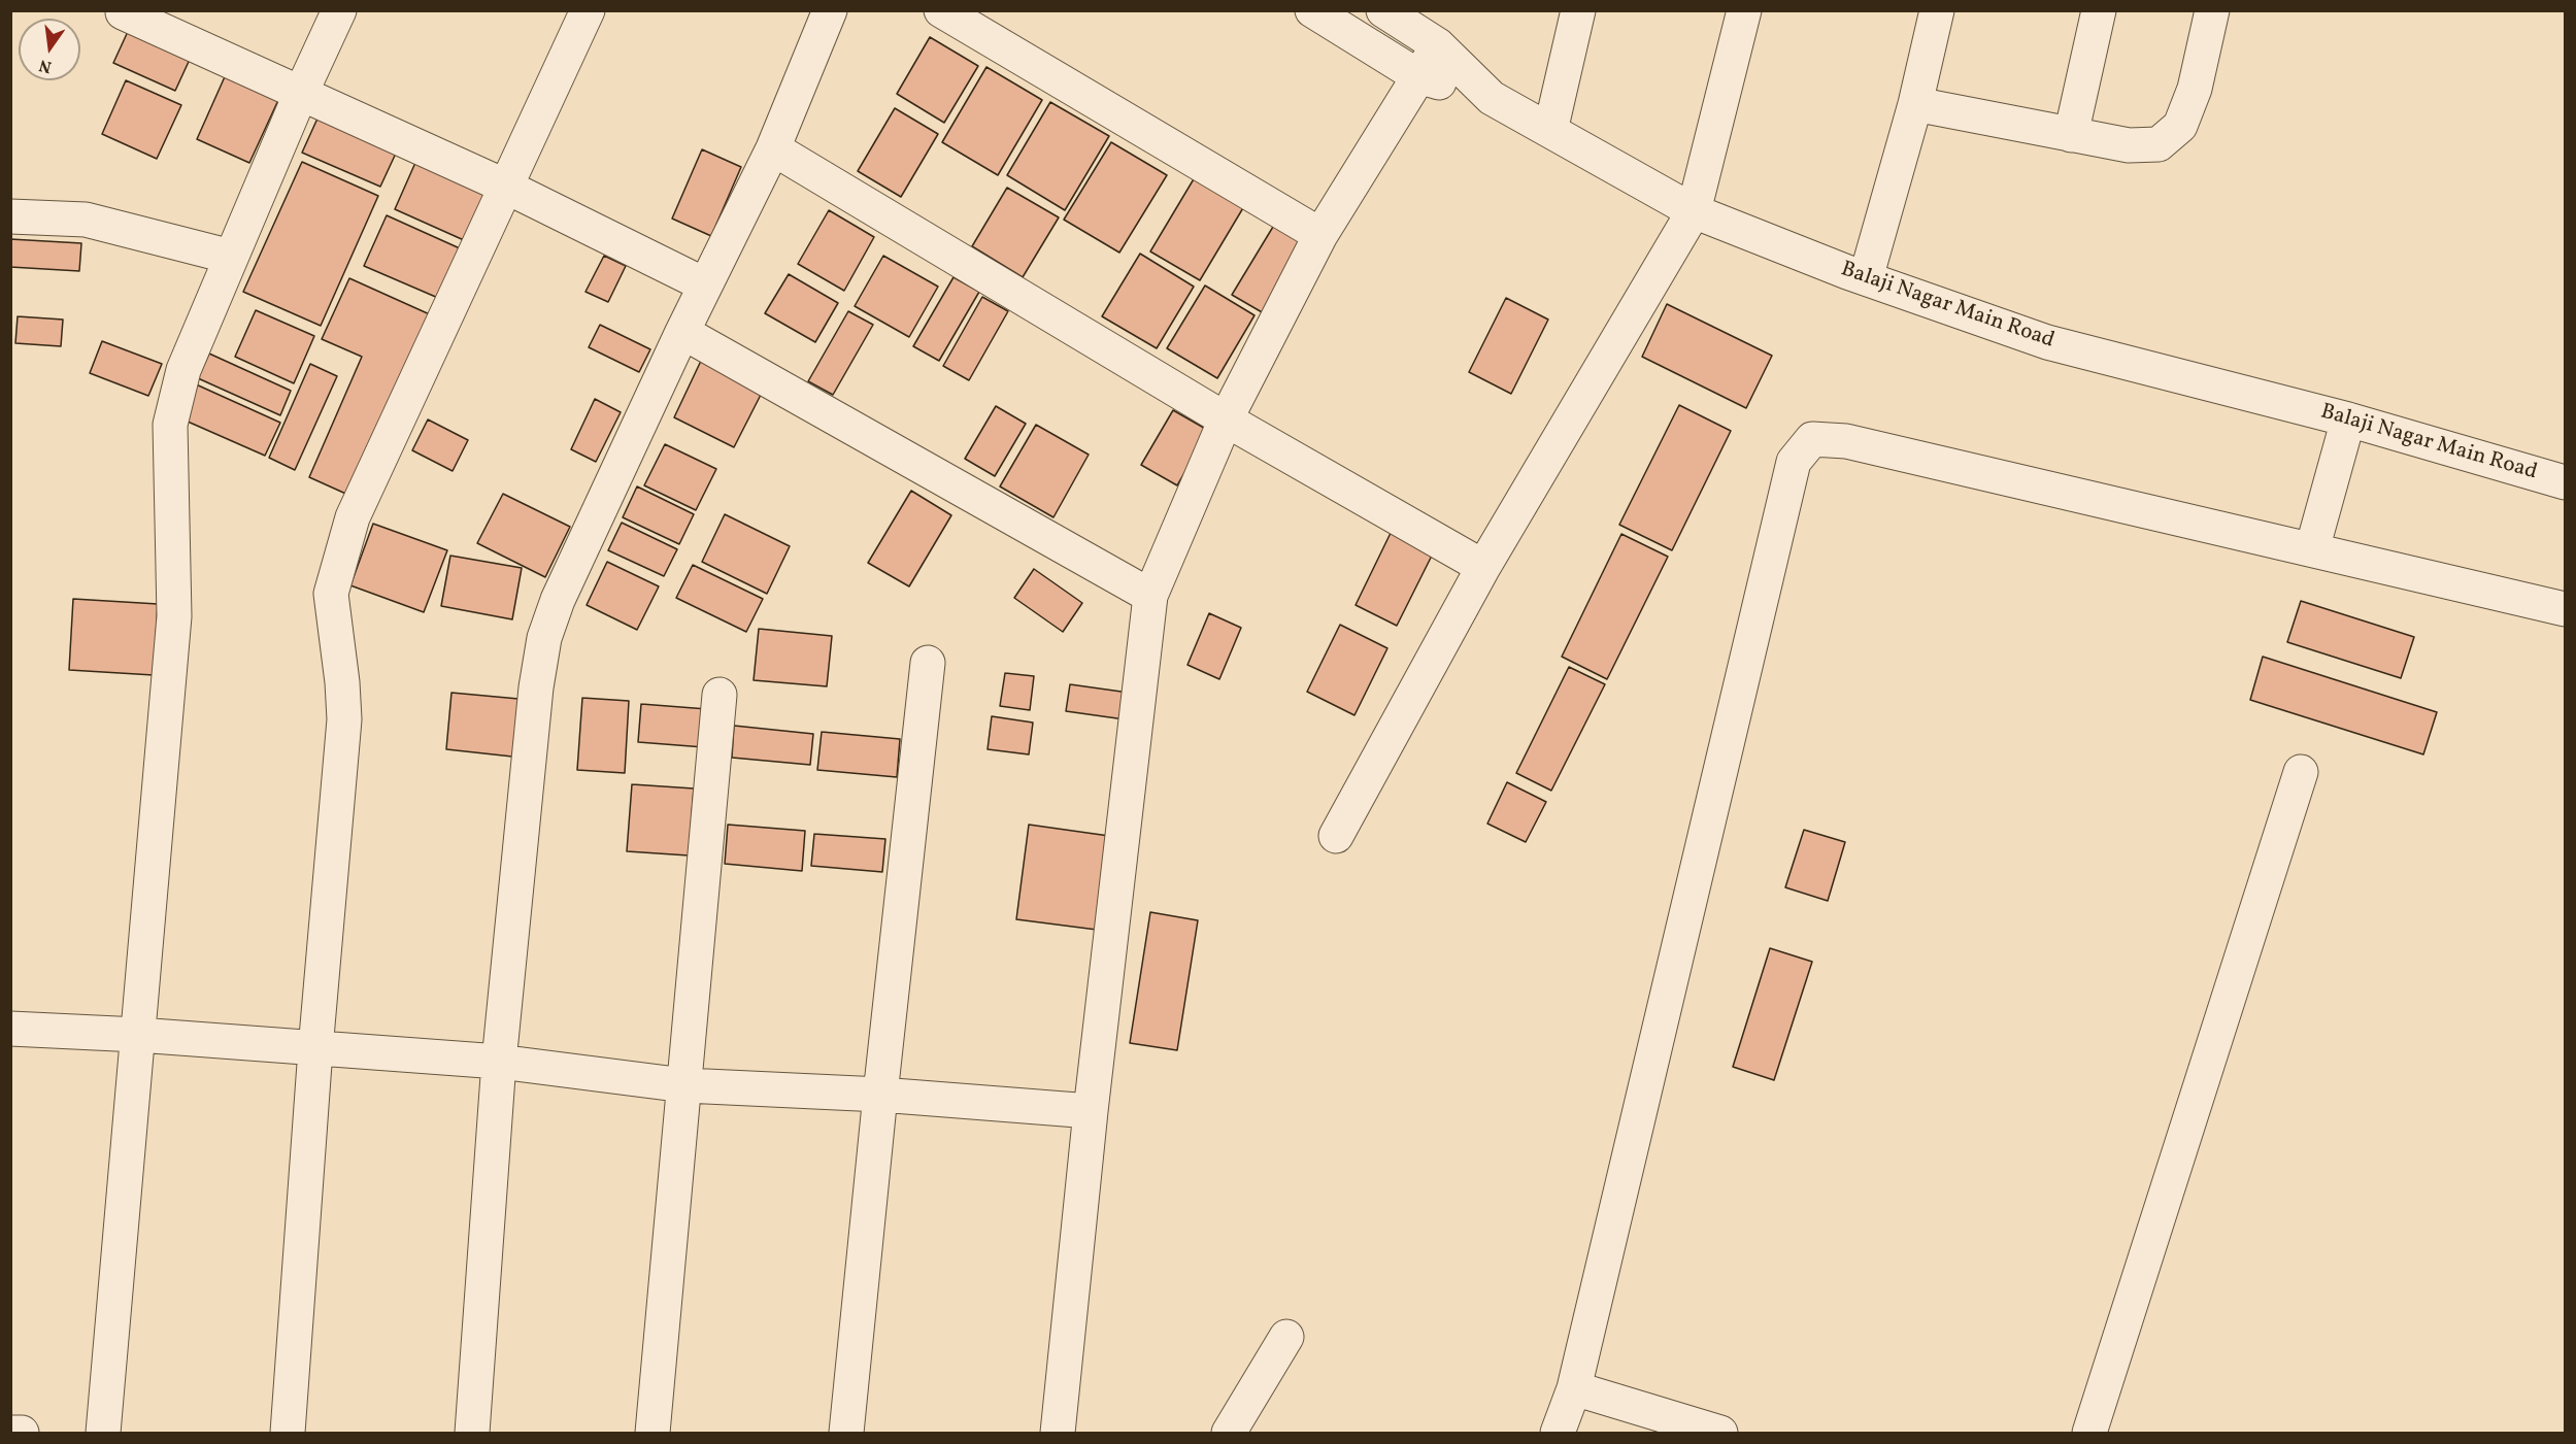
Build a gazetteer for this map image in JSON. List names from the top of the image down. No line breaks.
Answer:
{"streets":{"street":["Balaji Nagar Main Road"]},"north":"bottom"}
